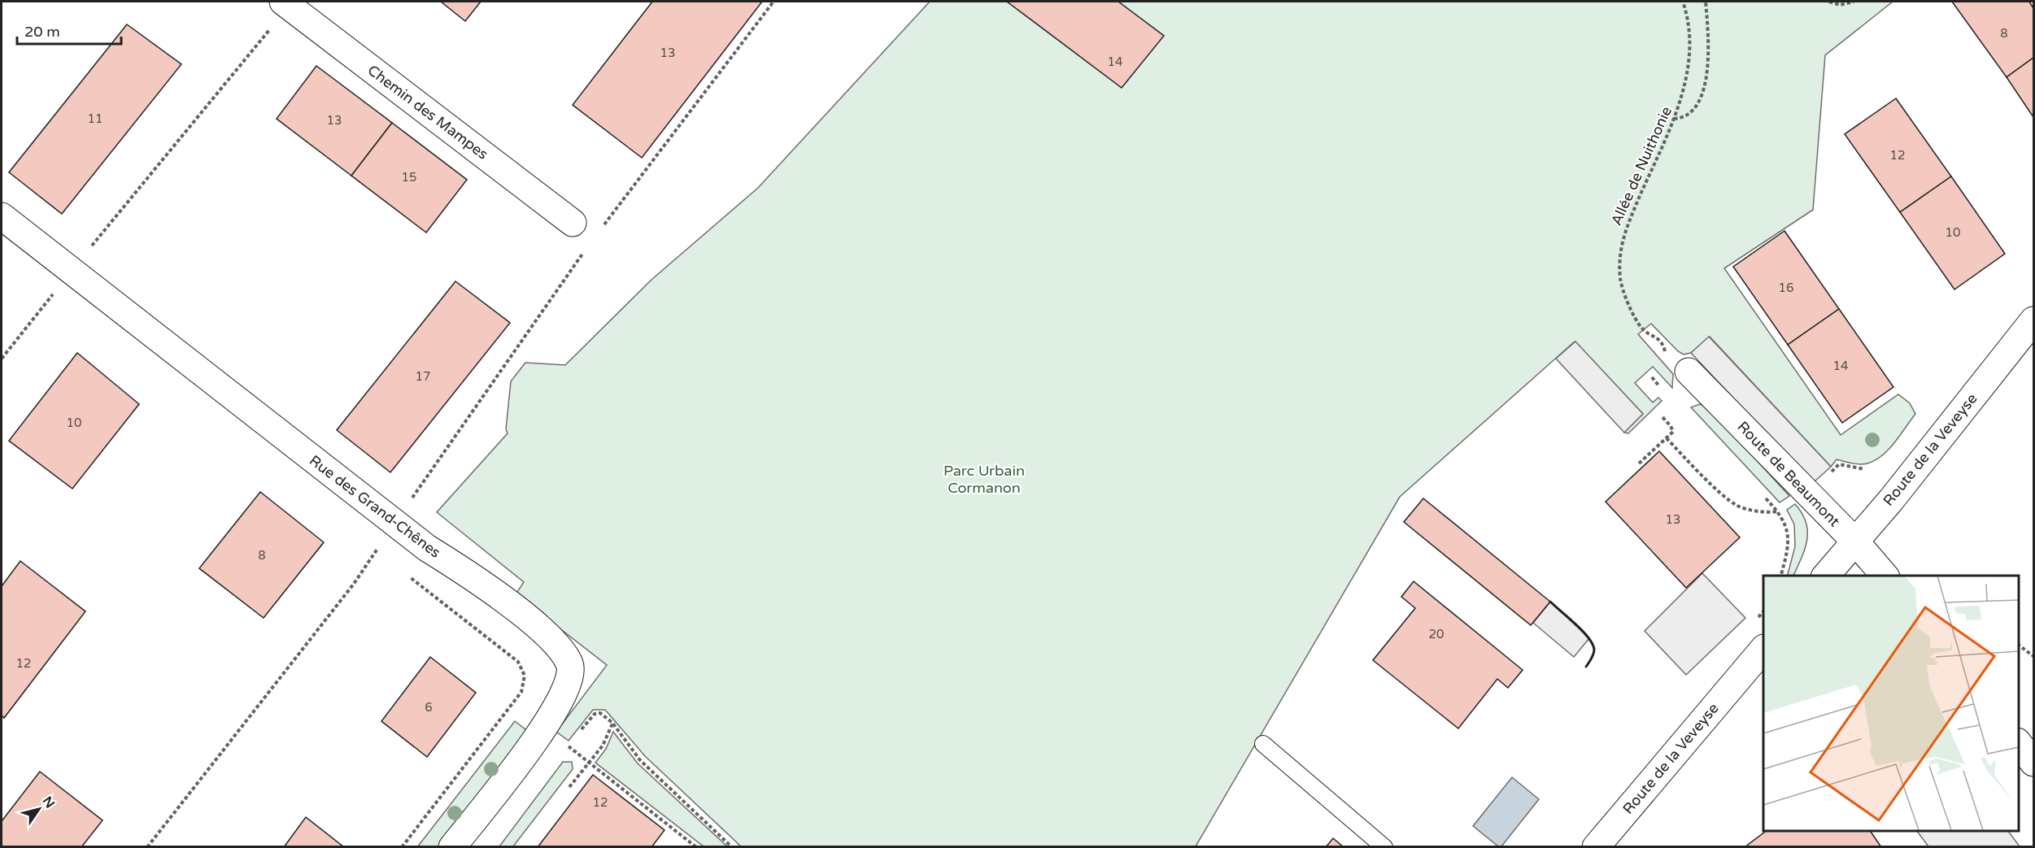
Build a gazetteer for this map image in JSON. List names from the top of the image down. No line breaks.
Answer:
{"streets":{"street":["Chemin des Mampes","Route de la Veveyse","Route de Beaumont","Rue des Grand-Chênes"],"path":["Allée de Nuithonie"]},"crossings":[["Allée de Nuithonie","Route de Beaumont"],["Route de la Veveyse","Route de Beaumont"]],"parks":["Parc Urbain Cormanon"],"house_numbers":["8","13","14","11","13","12","15","10","16","14","17","10","13","8","20","12","6","12"],"scale_bar":"20 m","north":"top right"}
